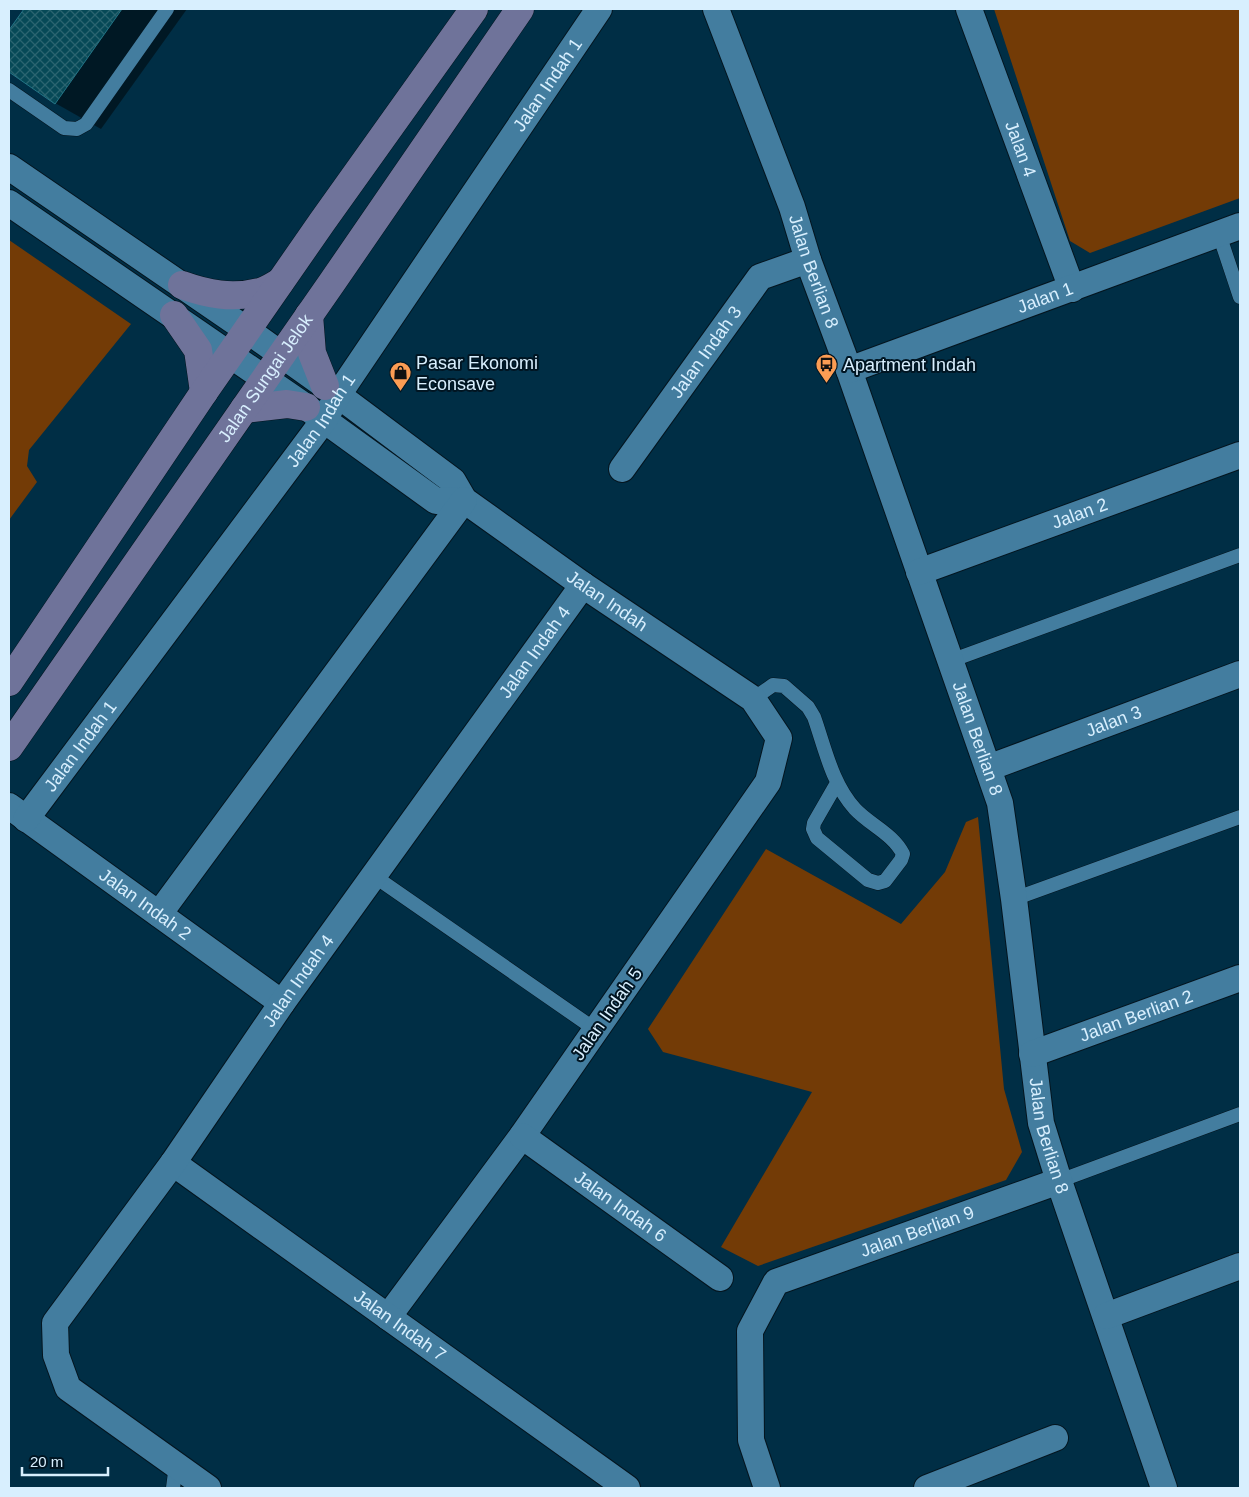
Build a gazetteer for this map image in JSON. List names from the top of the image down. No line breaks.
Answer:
{"streets":{"street":["Jalan Indah 1","Jalan 4","Jalan Berlian 8","Jalan 1","Jalan Indah 3","Jalan Sungai Jelok","Jalan 2","Jalan Indah","Jalan Indah 4","Jalan 3","Jalan Indah 2","Jalan Indah 5","Jalan Berlian 2","Jalan Indah 6","Jalan Berlian 9","Jalan Indah 7"]},"crossings":[["Jalan Indah 1","Jalan Indah"],["Jalan Indah 1","Jalan Indah 2"],["Jalan 4","Jalan 1"],["Jalan Berlian 8","Jalan 1"],["Jalan Berlian 8","Jalan Indah 3"],["Jalan Berlian 8","Jalan 2"],["Jalan Berlian 8","Jalan 3"],["Jalan Berlian 8","Jalan Berlian 2"],["Jalan Berlian 8","Jalan Berlian 9"],["Jalan Sungai Jelok","Jalan Indah"],["Jalan Indah","Jalan Indah 4"],["Jalan Indah","Jalan Indah 5"],["Jalan Indah 4","Jalan Indah 2"],["Jalan Indah 4","Jalan Indah 7"],["Jalan Indah 5","Jalan Indah 6"],["Jalan Indah 5","Jalan Indah 7"]],"places":{"bus stop":["Apartment Indah"],"shop":["Pasar Ekonomi Econsave"]},"scale_bar":"20 m"}
